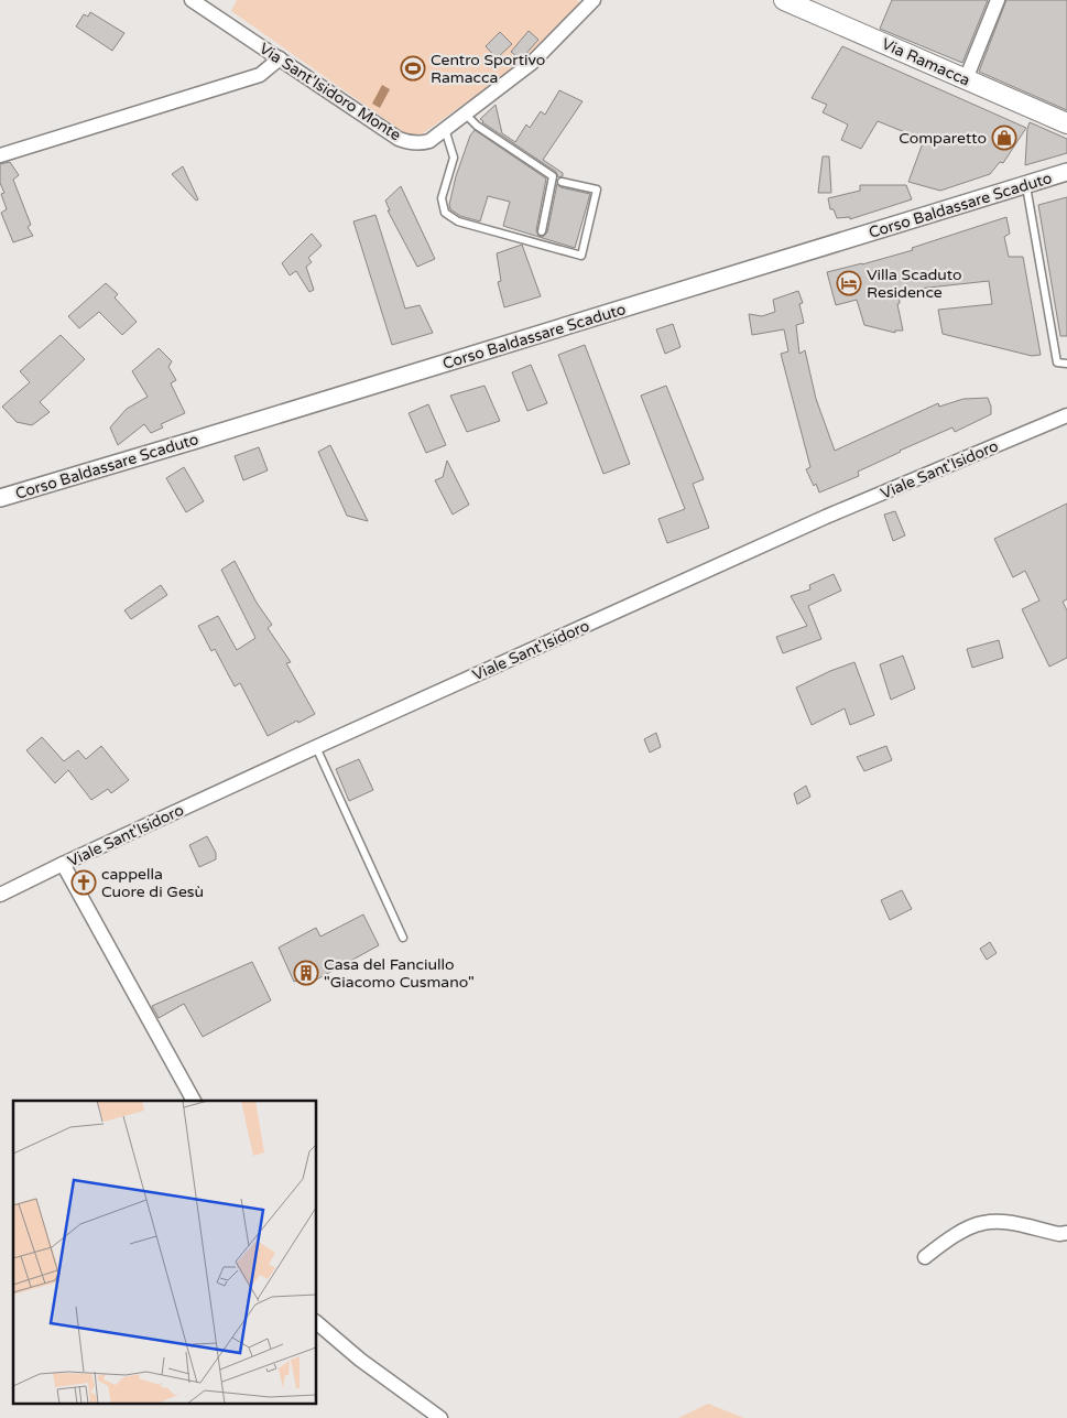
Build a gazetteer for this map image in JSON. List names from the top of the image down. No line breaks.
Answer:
{"streets":{"main road":["Via Ramacca"],"street":["Via Sant'Isidoro Monte","Corso Baldassare Scaduto","Viale Sant'Isidoro"]},"places":{"sports":["Centro Sportivo Ramacca"],"shop":["Comparetto"],"hotel":["Villa Scaduto Residence"],"church":["cappella Cuore di Gesù"],"building":["Casa del Fanciullo \"Giacomo Cusmano\""]}}
